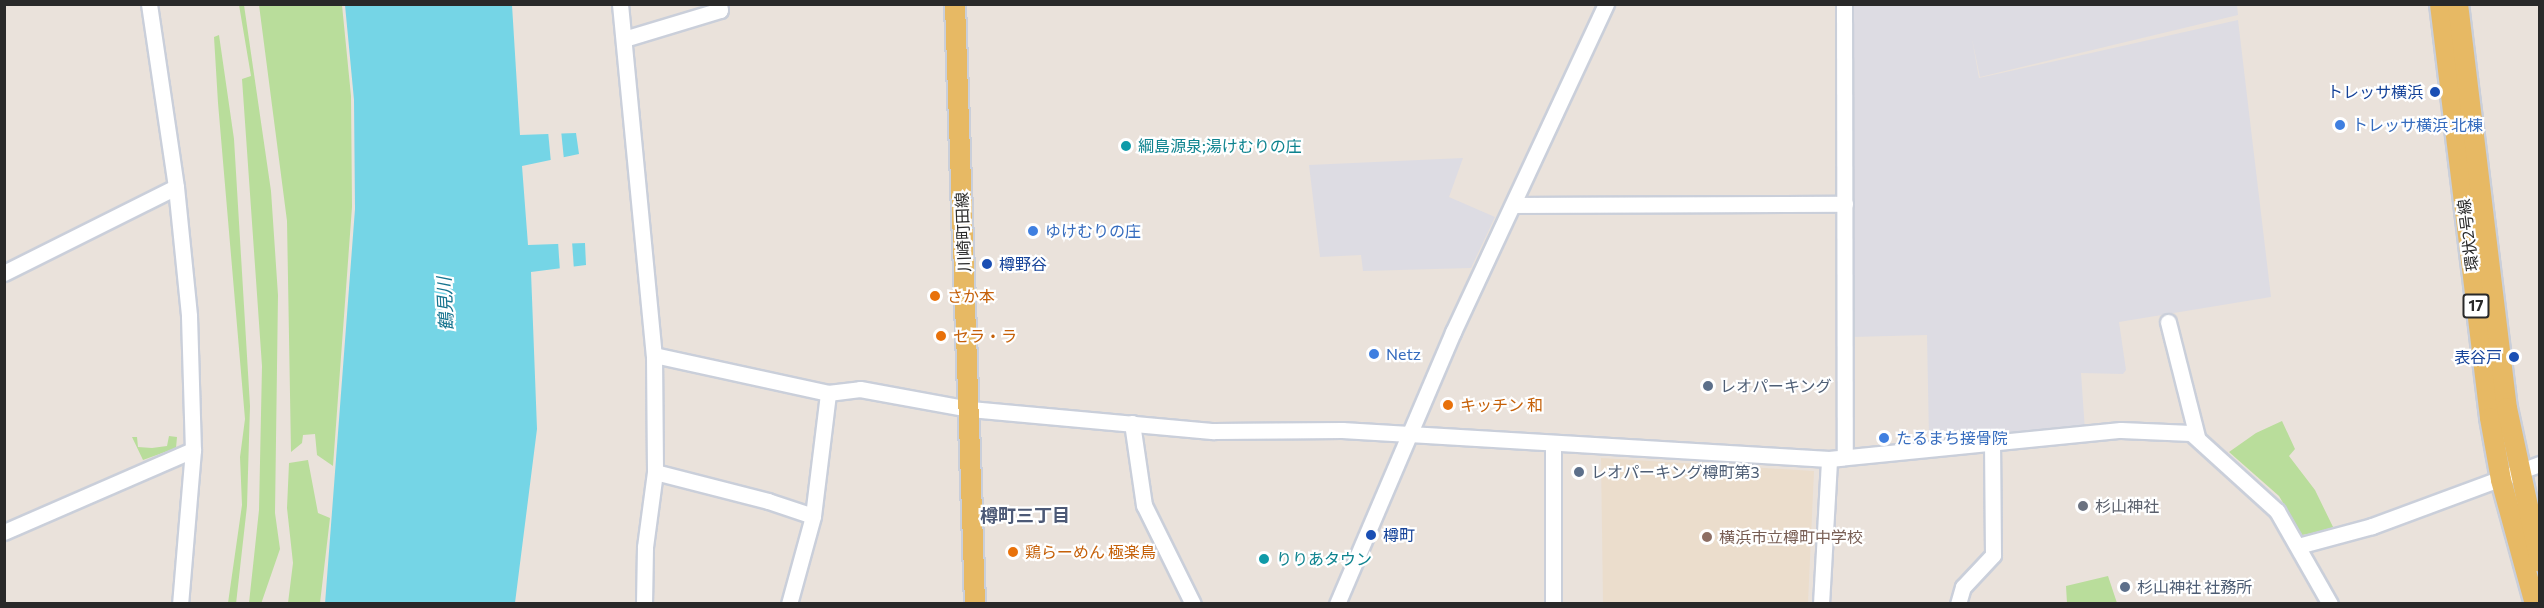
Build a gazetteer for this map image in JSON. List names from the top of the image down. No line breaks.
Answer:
{"streets":{"main road":["川崎町田線","環状2号線","17"]},"districts":["樽町三丁目"],"water":["鶴見川"],"places":["トレッサ横浜","トレッサ横浜 北棟","綱島源泉;湯けむりの庄","ゆけむりの庄","樽野谷","さか本","セラ・ラ","Netz","表谷戸","レオパーキング","キッチン 和","たるまち接骨院","レオパーキング樽町第3","杉山神社","樽町","横浜市立樽町中学校","鶏らーめん 極楽鳥","りりあタウン","杉山神社 社務所"]}
